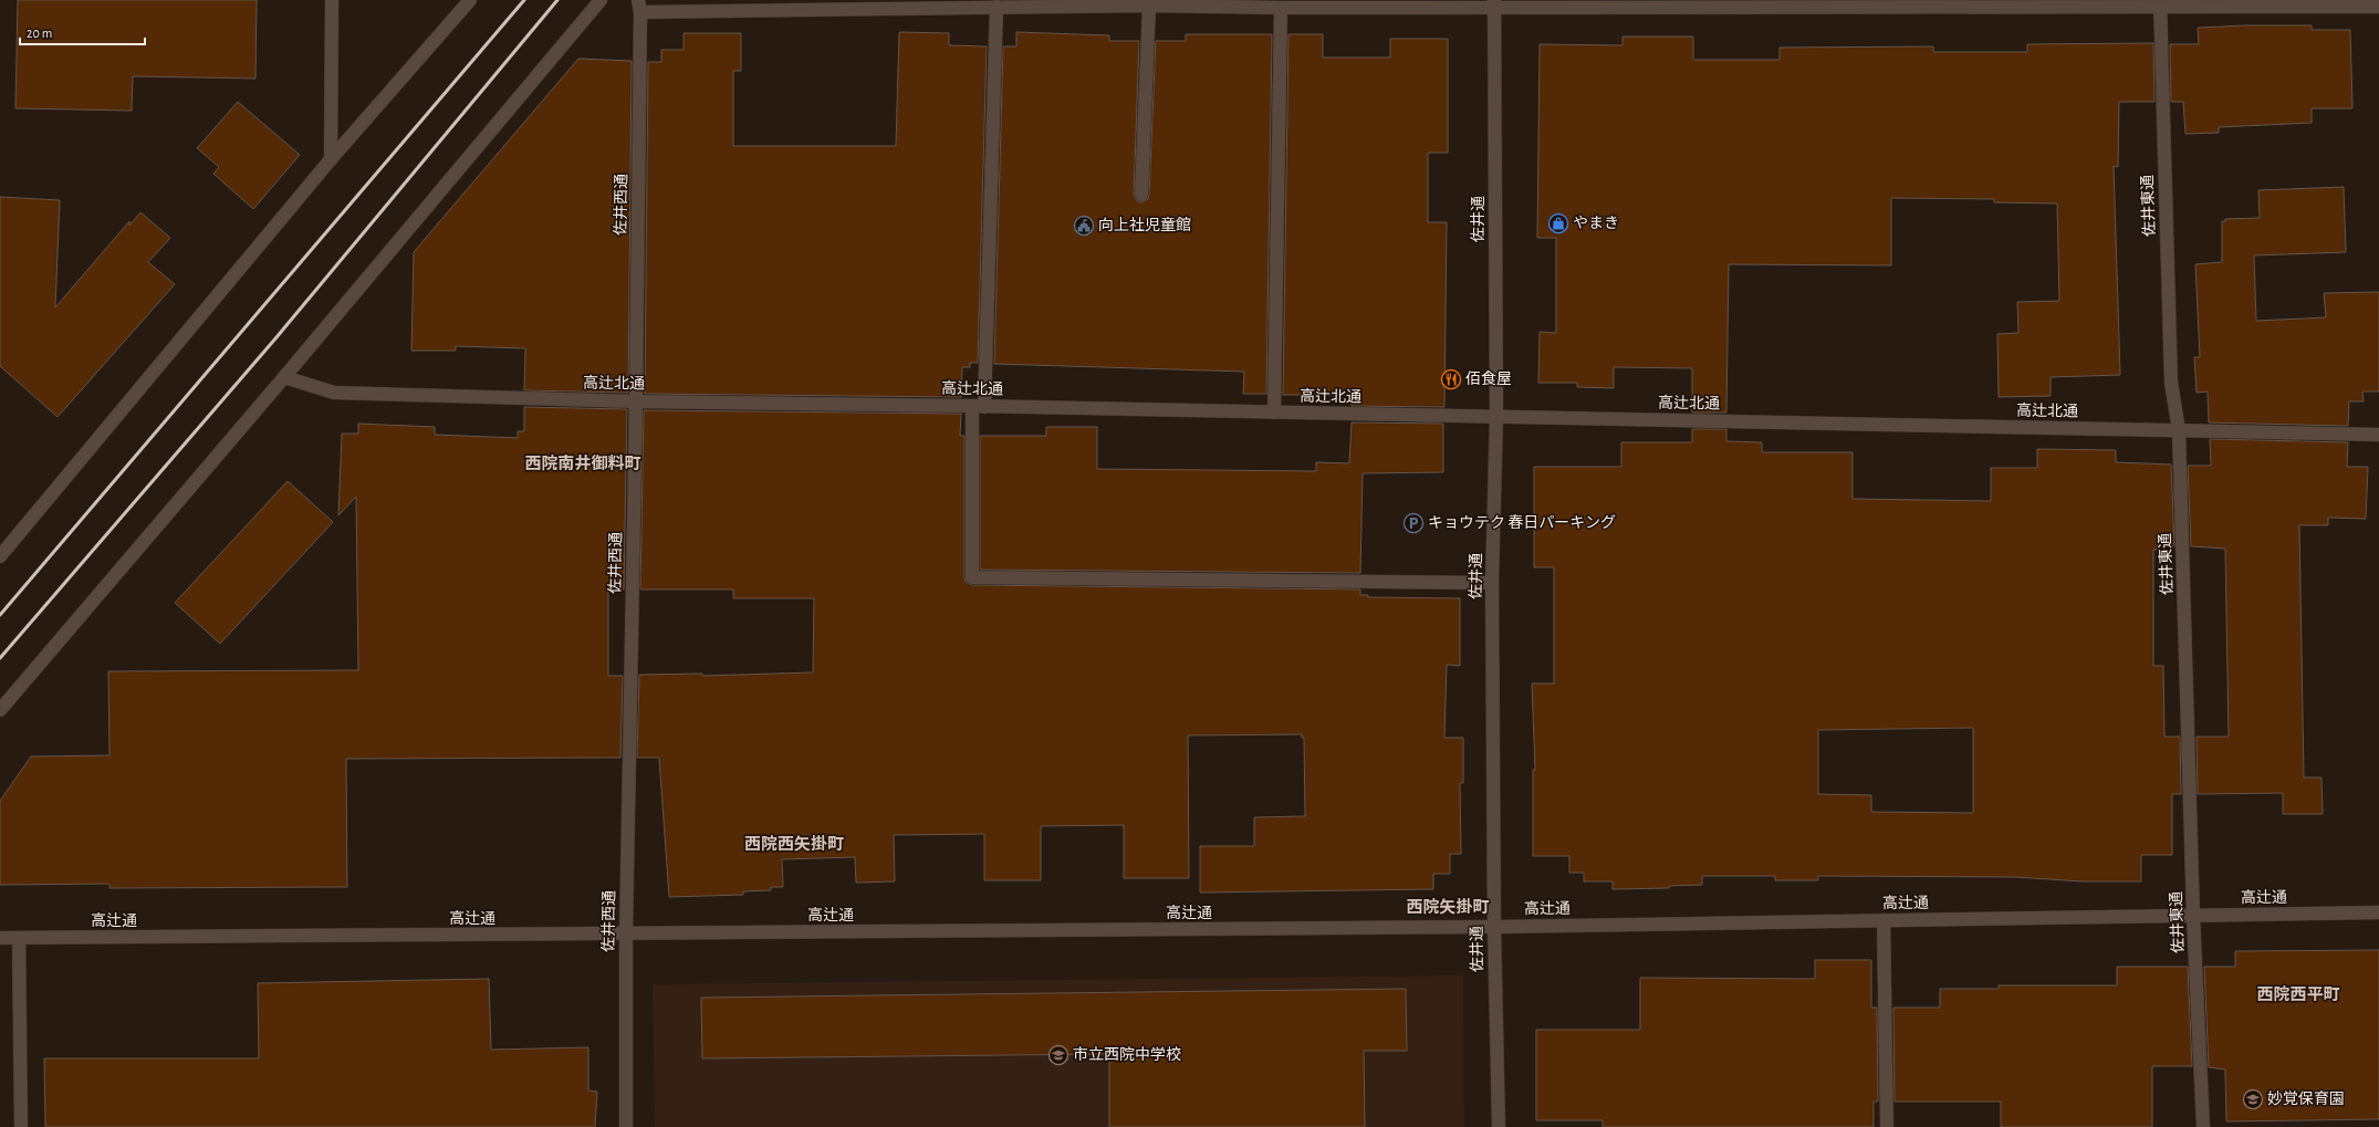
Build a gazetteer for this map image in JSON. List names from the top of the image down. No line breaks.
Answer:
{"streets":{"street":["佐井西通","佐井東通","佐井通","高辻北通","高辻通"]},"crossings":[["佐井西通","高辻北通"],["佐井西通","高辻通"],["佐井東通","高辻北通"],["佐井東通","高辻通"],["佐井通","高辻北通"],["佐井通","高辻通"]],"districts":["西院南井御料町","西院西矢掛町","西院矢掛町","西院西平町"],"places":{"shop":["やまき"],"public building":["向上社児童館"],"restaurant":["佰食屋"],"parking":["キョウテク 春日パーキング"],"school or university":["市立西院中学校","妙覚保育園"]},"scale_bar":"20 m"}
